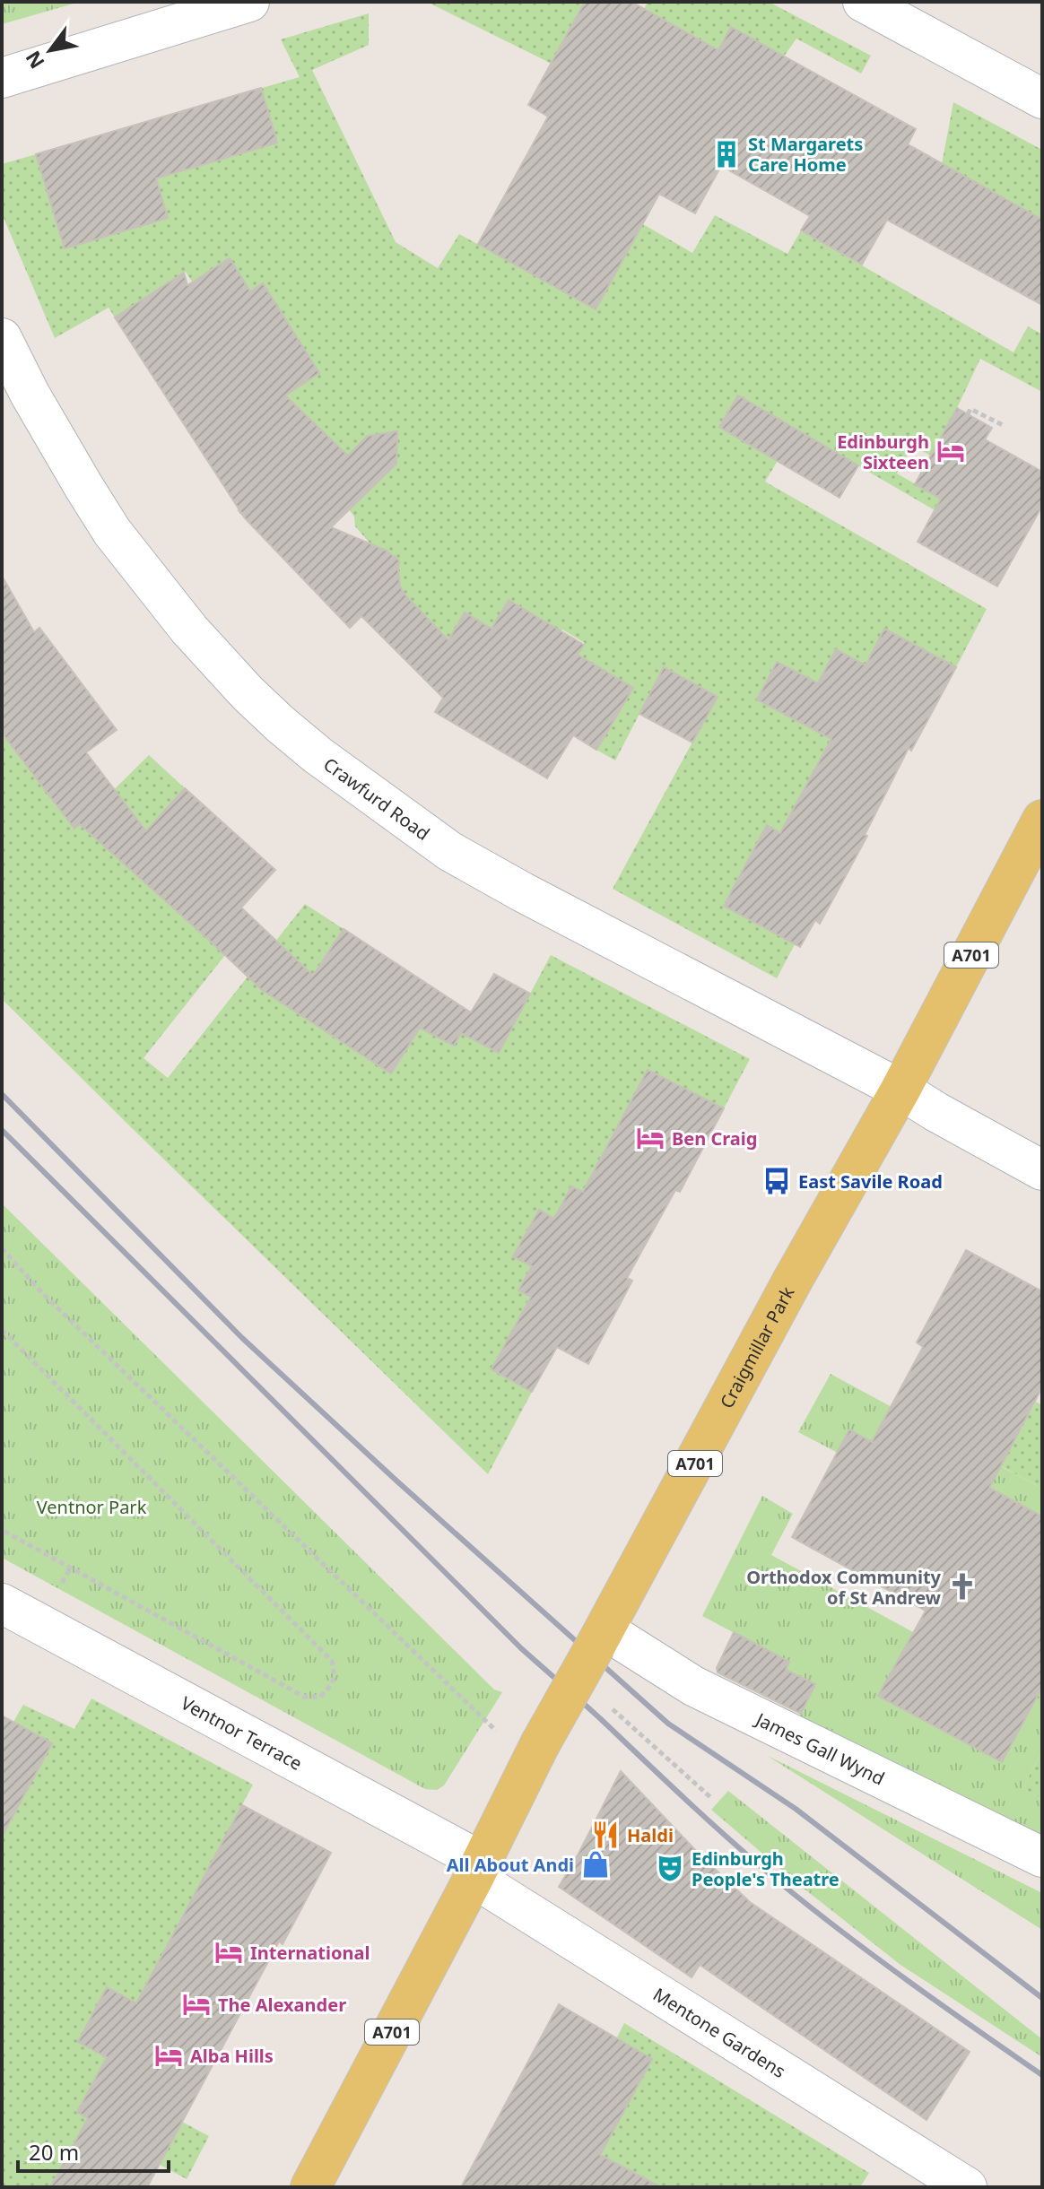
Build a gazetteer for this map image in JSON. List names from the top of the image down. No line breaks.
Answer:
{"streets":{"main road":["A701","Craigmillar Park"],"street":["Crawfurd Road","Ventnor Terrace","James Gall Wynd","Mentone Gardens"]},"crossings":[["Crawfurd Road","Craigmillar Park"],["A701","Craigmillar Park"],["A701","Ventnor Terrace"],["A701","Mentone Gardens"],["Craigmillar Park","Ventnor Terrace"],["Craigmillar Park","James Gall Wynd"],["Craigmillar Park","Mentone Gardens"],["Ventnor Terrace","Mentone Gardens"]],"parks":["Ventnor Park"],"places":{"building":["St Margarets Care Home"],"hotel":["Edinburgh Sixteen","Ben Craig","International","The Alexander","Alba Hills"],"bus stop":["East Savile Road"],"church":["Orthodox Community of St Andrew"],"restaurant":["Haldi"],"shop":["All About Andi"],"theatre":["Edinburgh People's Theatre"]},"scale_bar":"20 m","north":"bottom left"}
